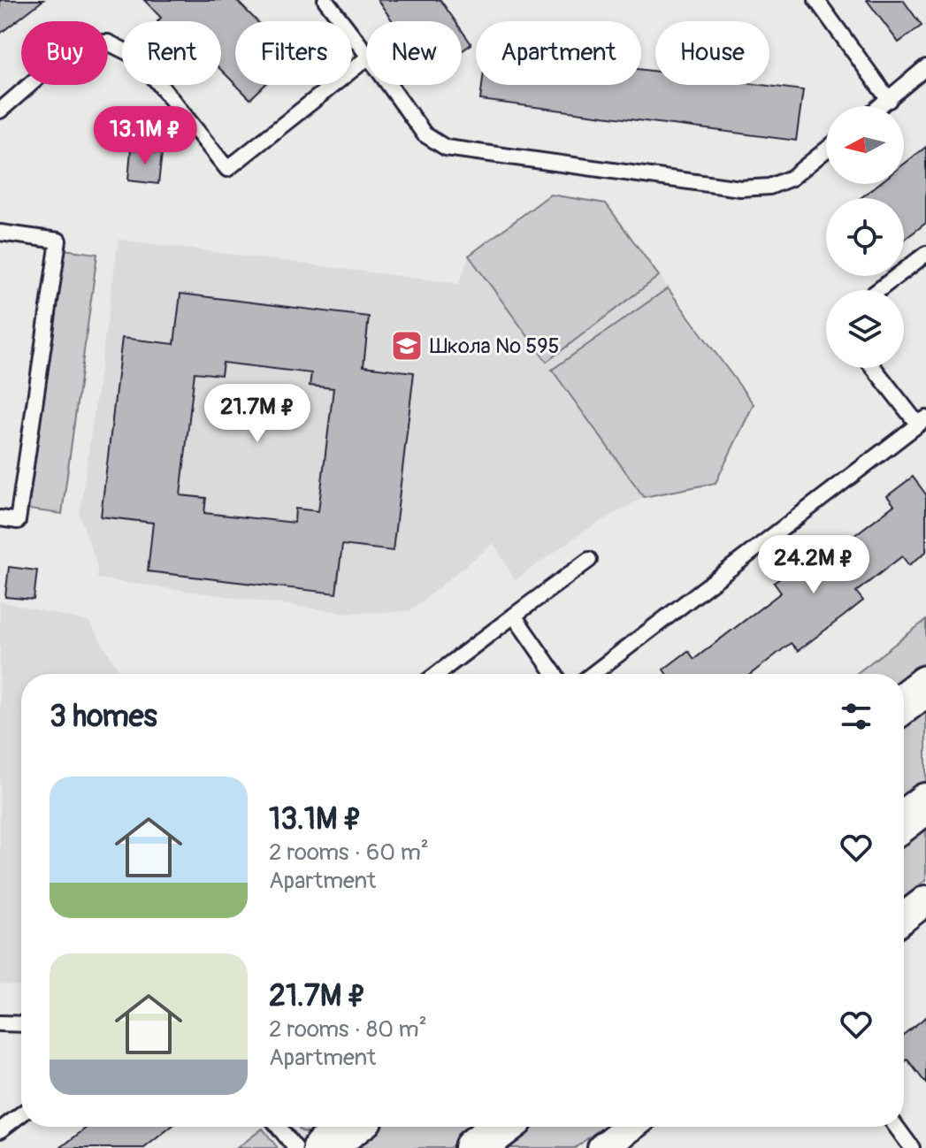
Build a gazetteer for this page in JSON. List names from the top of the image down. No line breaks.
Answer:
{"places":{"school or university":["Школа № 595"]},"north":"left","page":{"chip":["Buy","Rent","Filters","New","Apartment","House"],"price":["13.1M ₽","21.7M ₽","24.2M ₽"],"heading":"3 homes","list":[{"name":"13.1M ₽","note":"2 rooms · 60 m² · Apartment"},{"name":"21.7M ₽","note":"2 rooms · 80 m² · Apartment"}]}}
